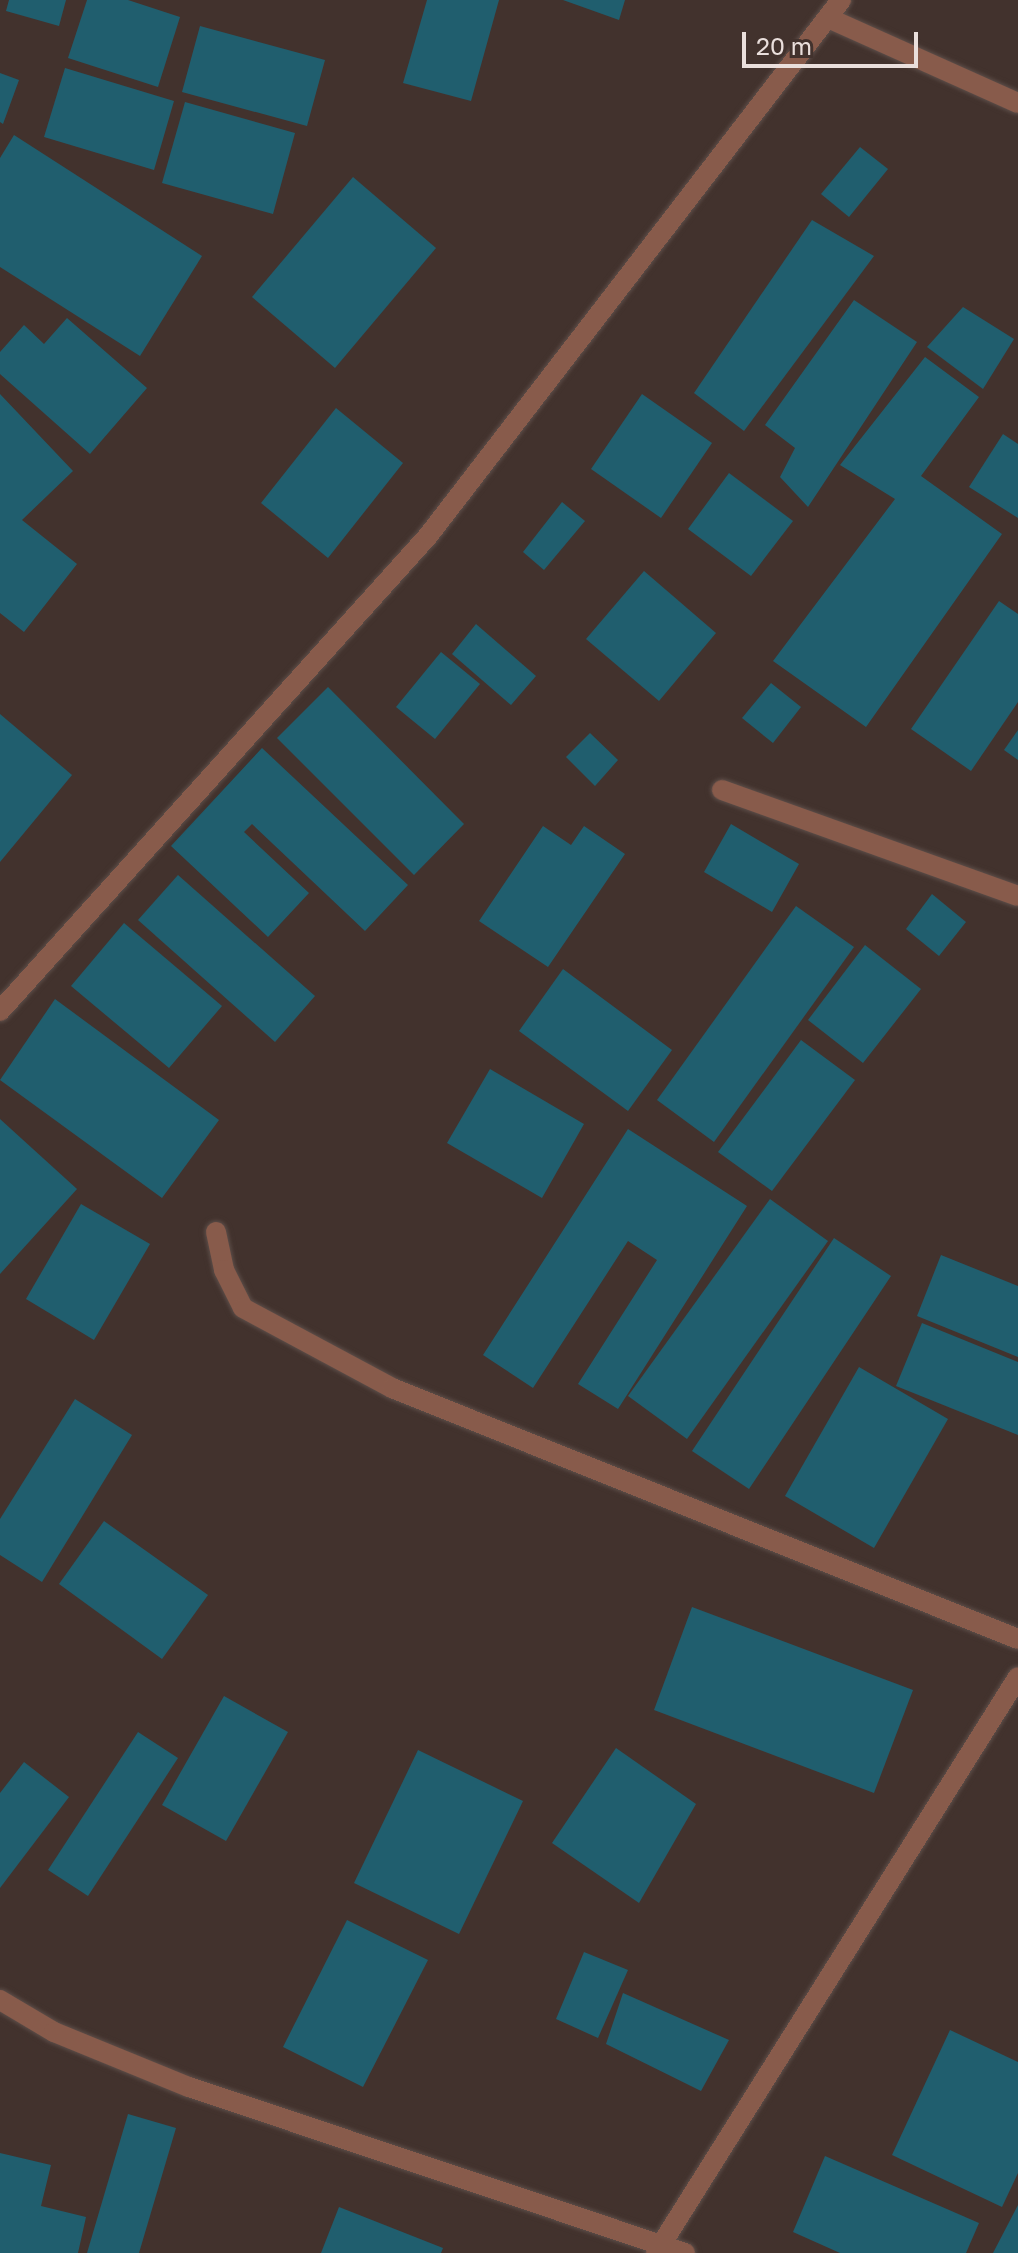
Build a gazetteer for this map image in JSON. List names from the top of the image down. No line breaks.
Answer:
{"scale_bar":"20 m"}
